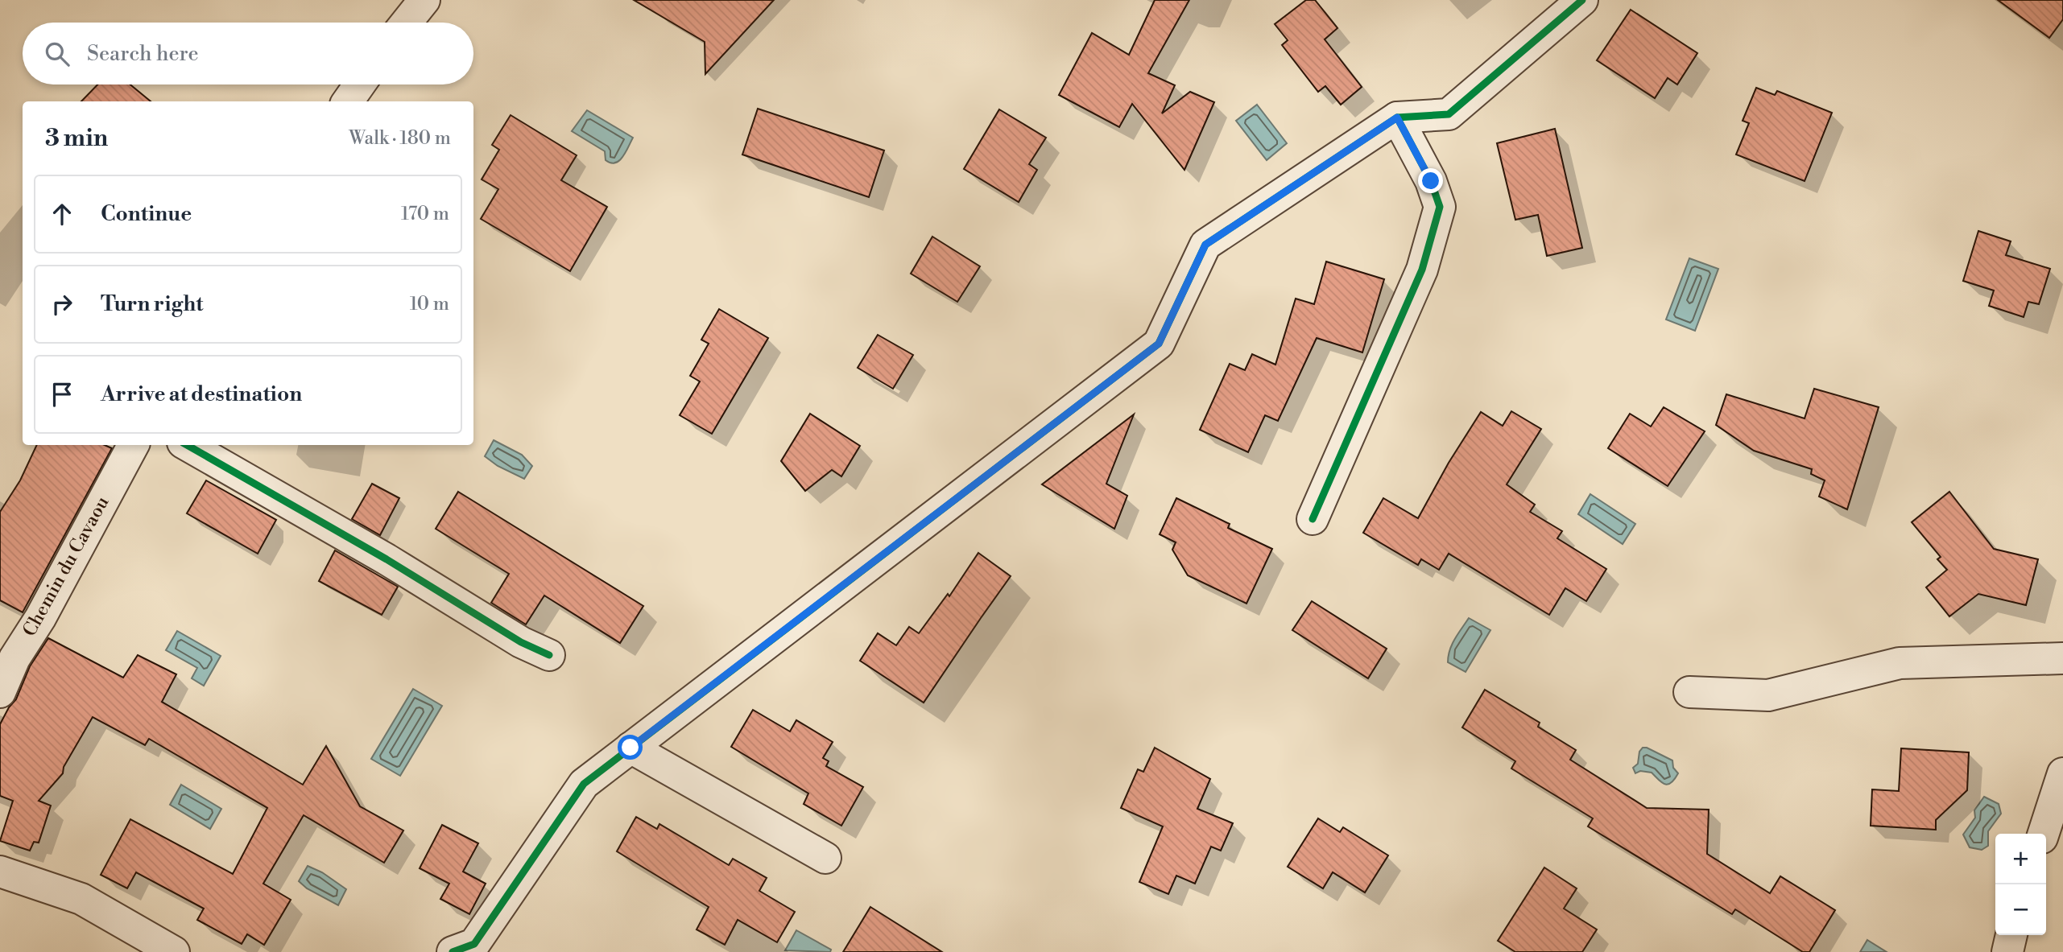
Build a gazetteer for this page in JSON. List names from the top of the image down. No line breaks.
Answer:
{"streets":{"street":["Chemin du Cavaou"]},"page":{"search":"Search here","heading":["3 min","Walk · 180 m"],"list":[["Continue","170 m"],["Turn right","10 m"],"Arrive at destination"],"map_buttons":["+","−"]}}
